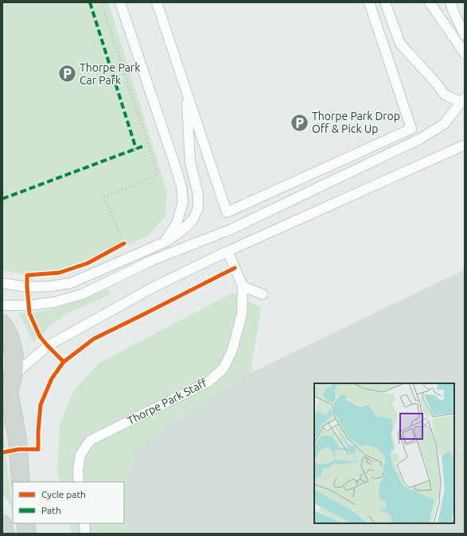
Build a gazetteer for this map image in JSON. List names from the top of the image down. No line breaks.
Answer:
{"streets":{"lane":["Thorpe Park Staff"]},"places":{"parking":["Thorpe Park Car Park","Thorpe Park Drop Off & Pick Up"]},"legend":["Cycle path","Path"]}
